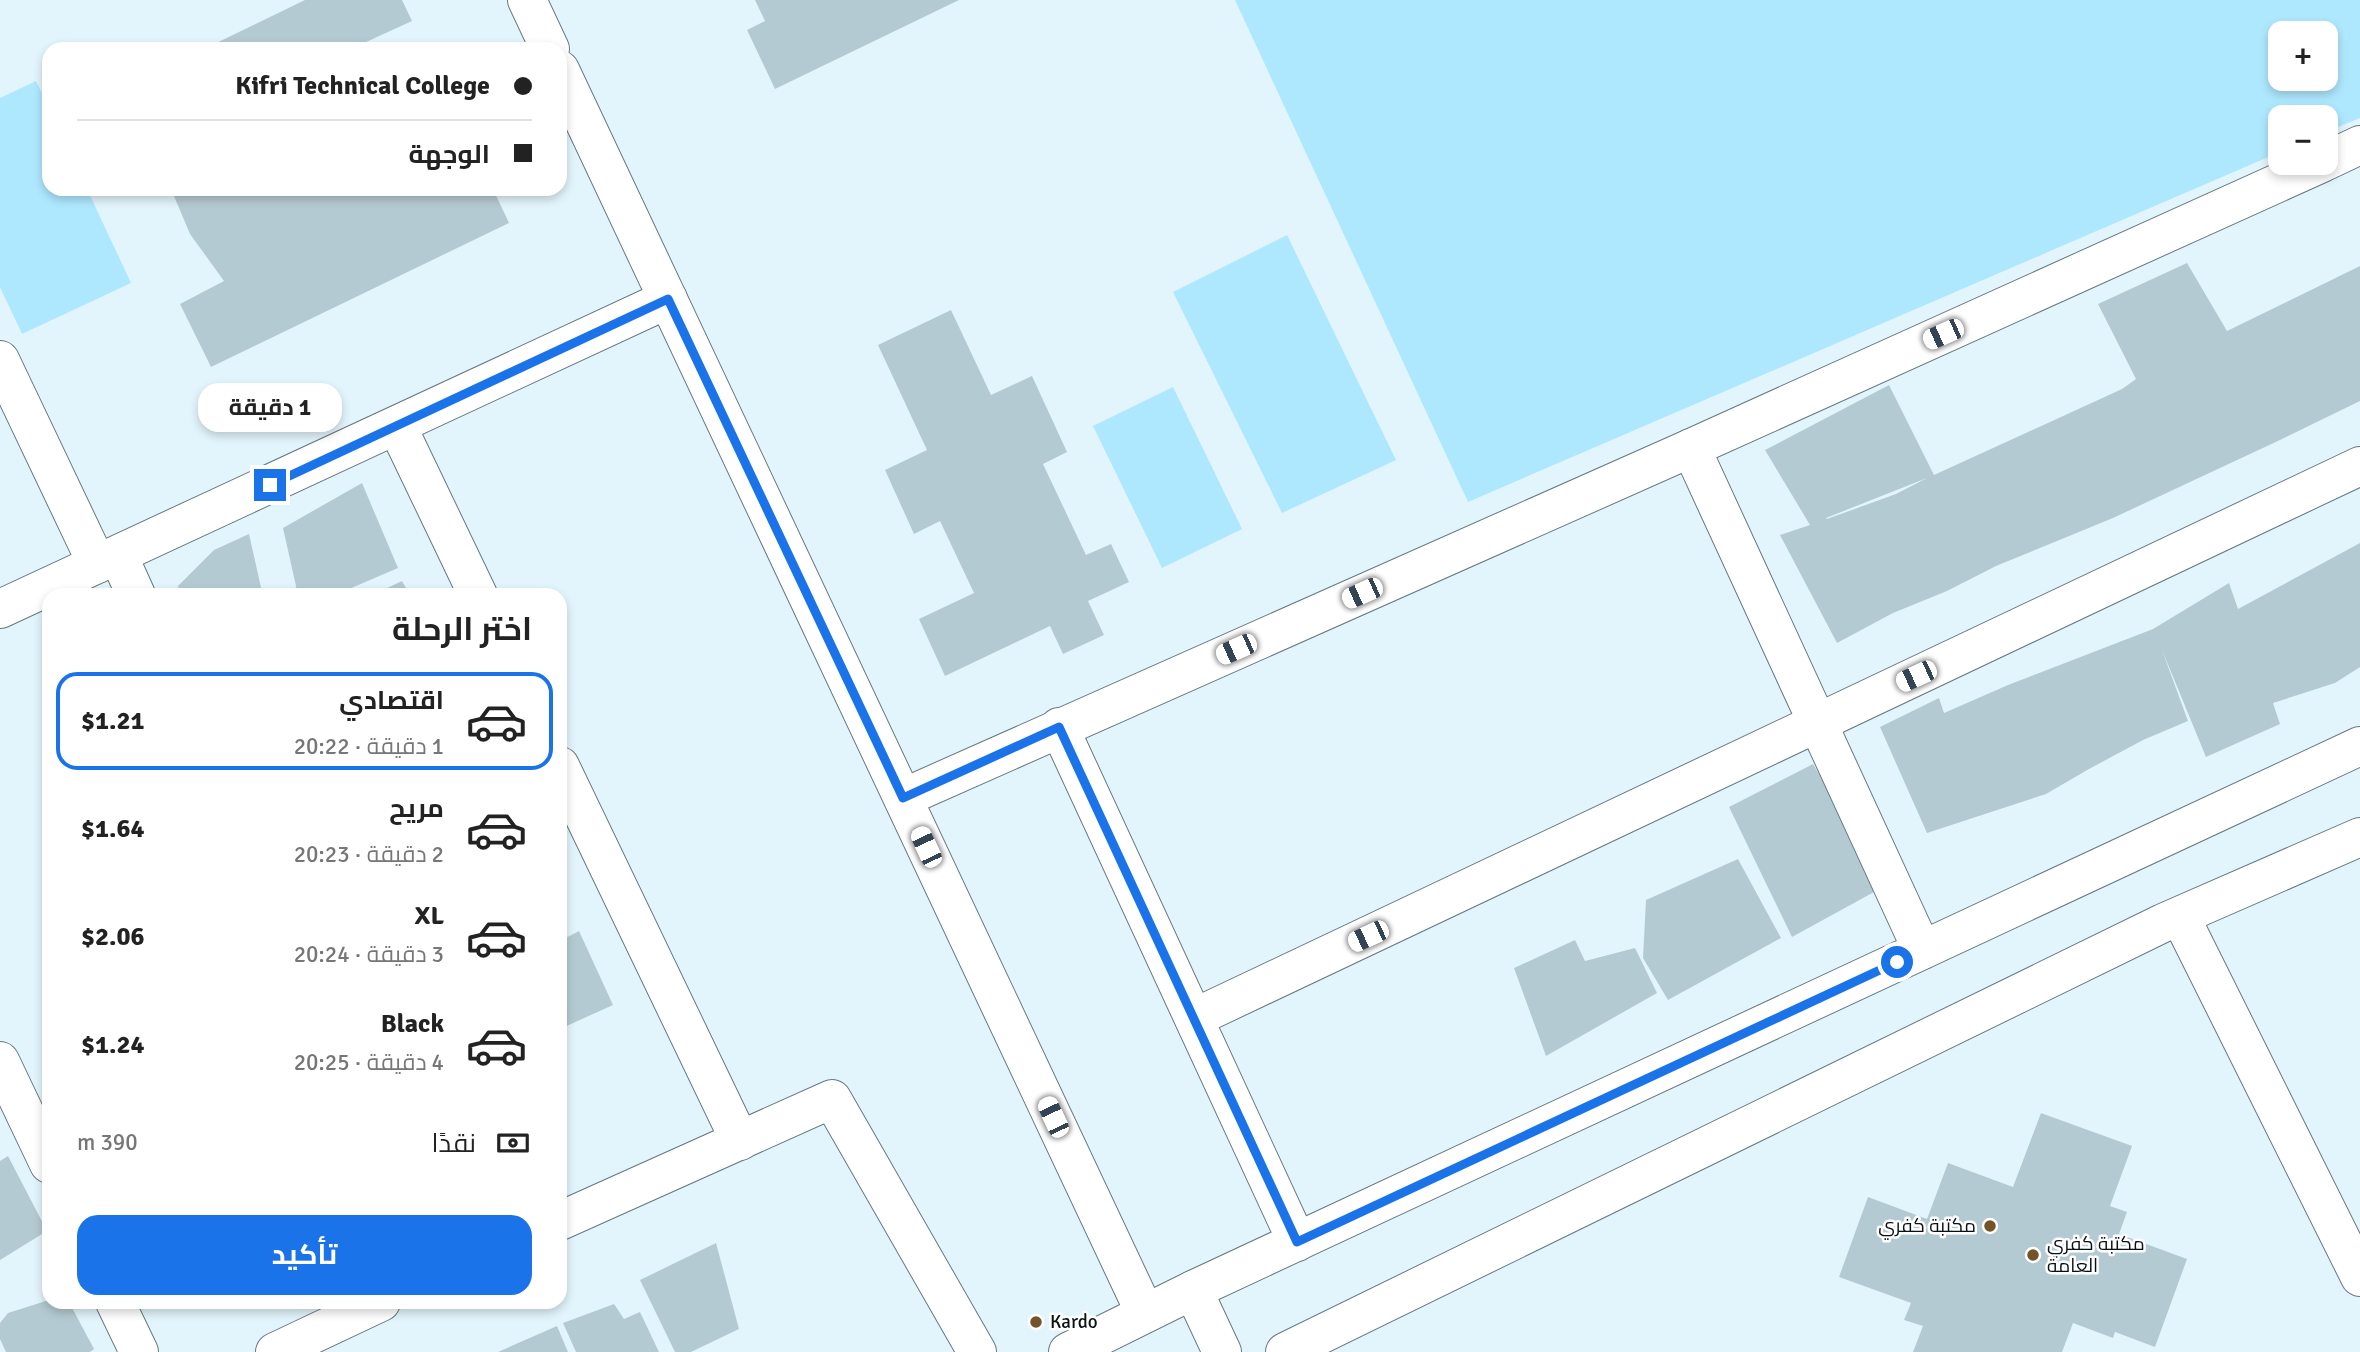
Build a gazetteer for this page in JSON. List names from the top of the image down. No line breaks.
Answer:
{"places":["مكتبة كفري","مكتبة كفري العامة","Kardo"],"page":{"map_buttons":["+","−"],"banner":["Kifri Technical College","الوجهة"],"bubble":"1 دقيقة","heading":"اختر الرحلة","list":[{"name":"اقتصادي","note":"1 دقيقة · 20:22","value":"$1.21"},{"name":"مريح","note":"2 دقيقة · 20:23","value":"$1.64"},{"name":"XL","note":"3 دقيقة · 20:24","value":"$2.06"},{"name":"Black","note":"4 دقيقة · 20:25","value":"$1.24"}],"pay":["نقدًا","390 m"],"buttons":"تأكيد"}}
